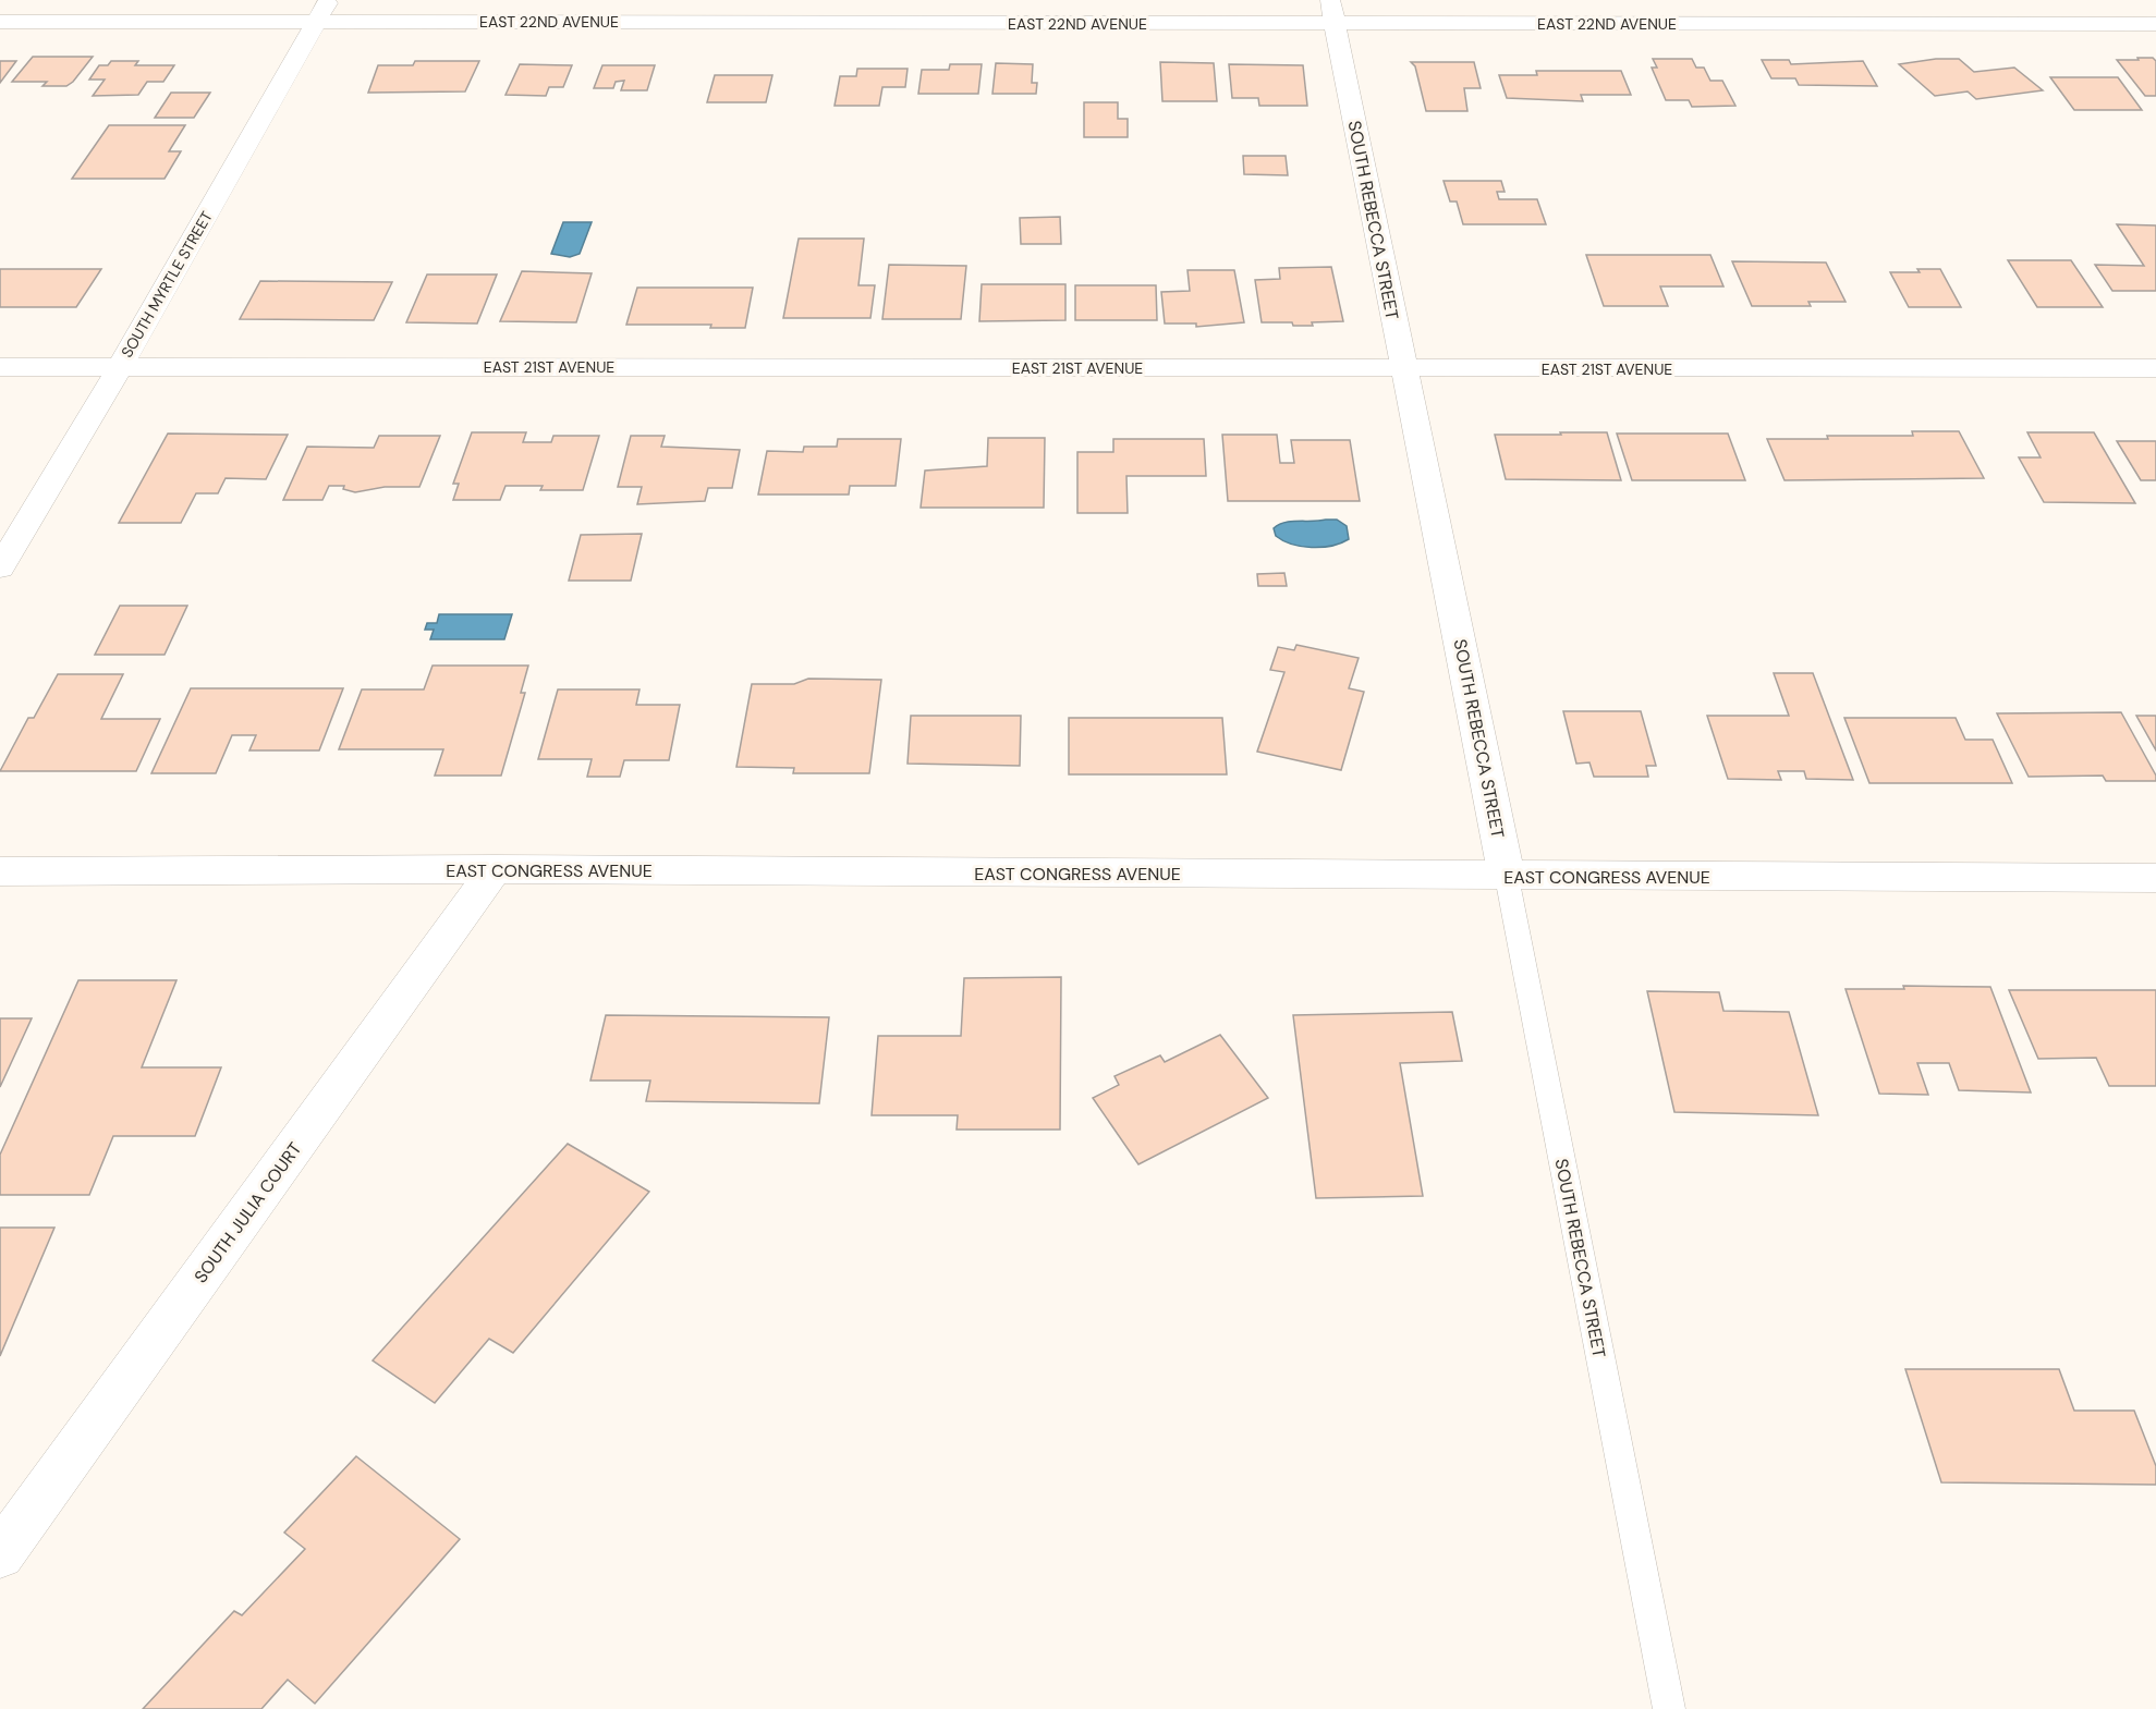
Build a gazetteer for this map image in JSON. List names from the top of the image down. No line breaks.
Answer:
{"streets":{"street":["EAST 22ND AVENUE","SOUTH REBECCA STREET","SOUTH MYRTLE STREET","EAST 21ST AVENUE","EAST CONGRESS AVENUE","SOUTH JULIA COURT"]},"crossings":[["EAST 22ND AVENUE","SOUTH REBECCA STREET"],["EAST 22ND AVENUE","SOUTH MYRTLE STREET"],["SOUTH REBECCA STREET","EAST 21ST AVENUE"],["SOUTH REBECCA STREET","EAST CONGRESS AVENUE"],["SOUTH MYRTLE STREET","EAST 21ST AVENUE"],["EAST CONGRESS AVENUE","SOUTH JULIA COURT"]]}
